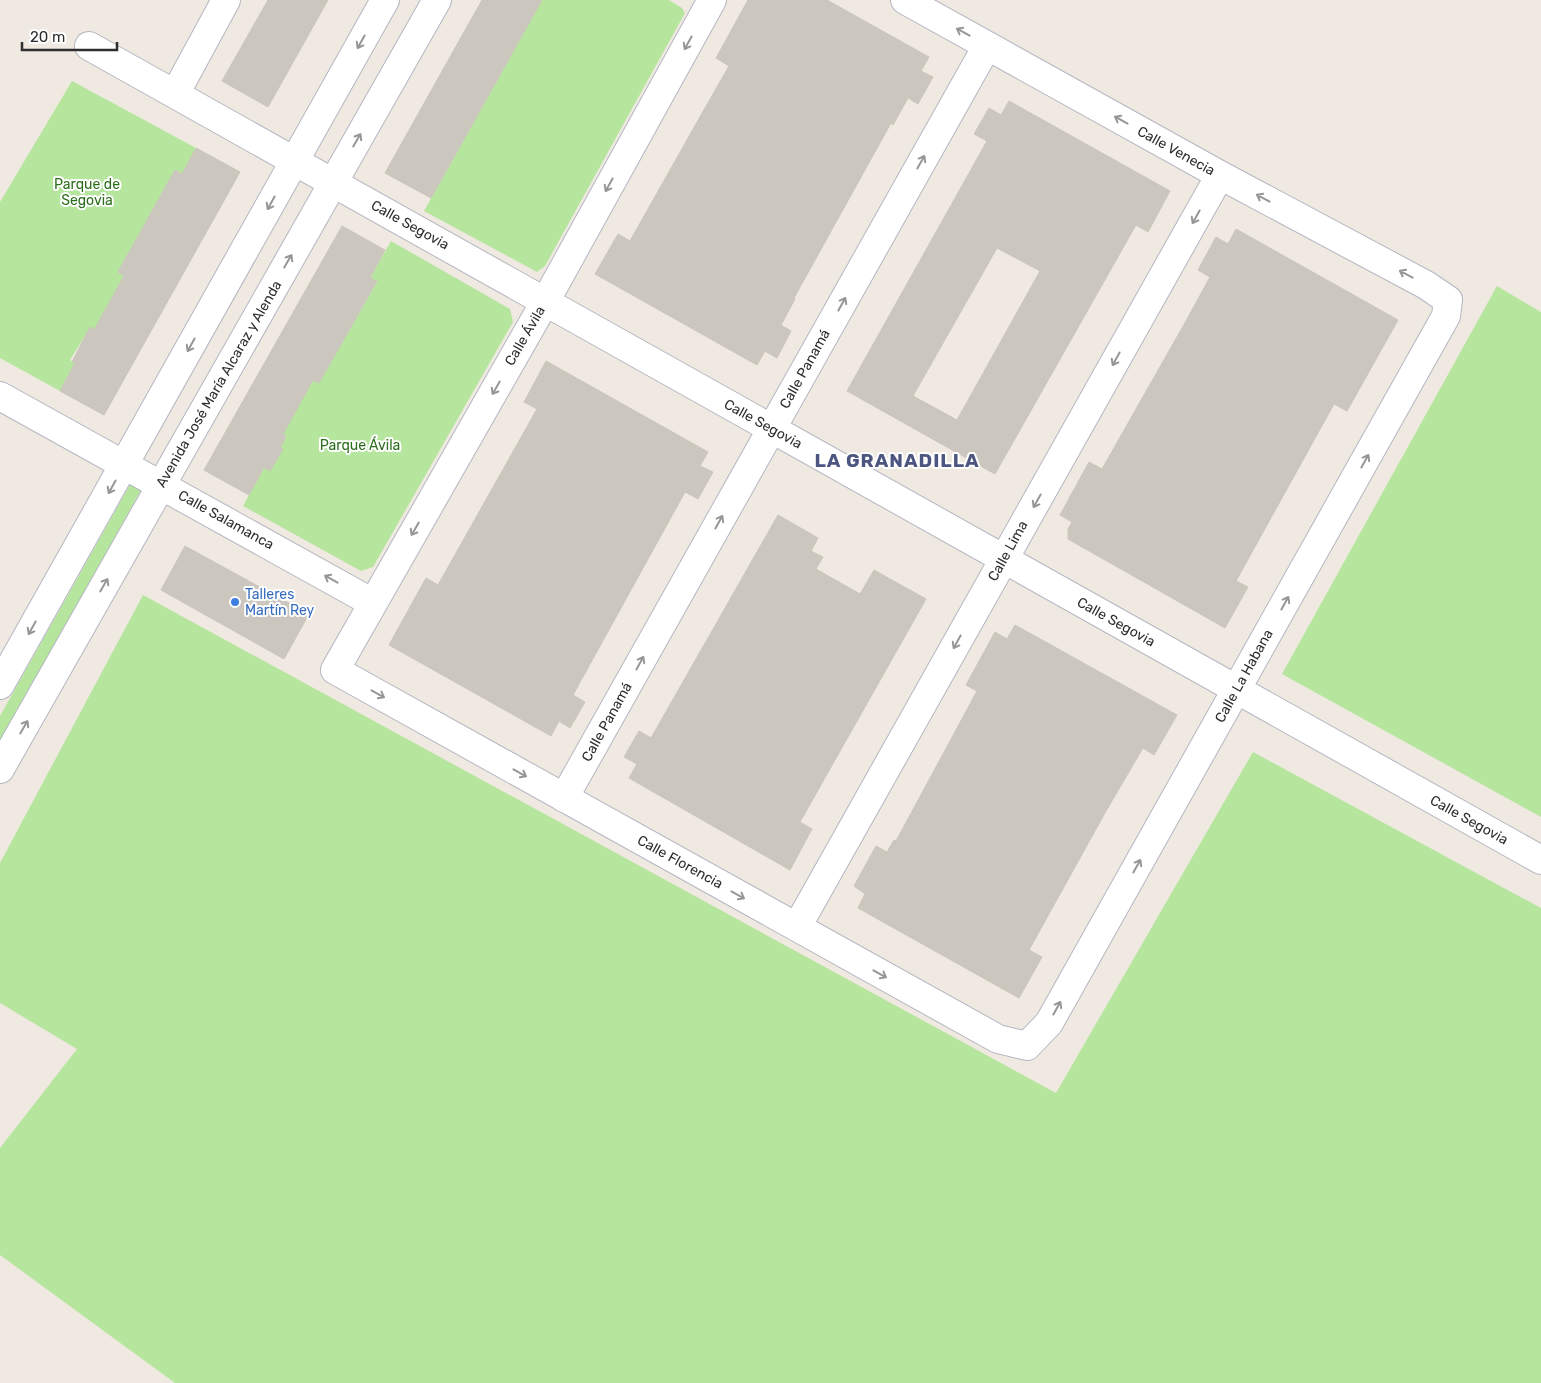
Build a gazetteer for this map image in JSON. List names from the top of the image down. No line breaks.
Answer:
{"streets":{"street":["Calle Venecia","Calle Segovia","Calle Ávila","Calle Panamá","Avenida José María Alcaraz y Alenda","Calle Salamanca","Calle Lima","Calle La Habana","Calle Florencia"]},"crossings":[["Calle Venecia","Calle Panamá"],["Calle Venecia","Calle Lima"],["Calle Venecia","Calle La Habana"],["Calle Segovia","Calle Ávila"],["Calle Segovia","Calle Panamá"],["Calle Segovia","Avenida José María Alcaraz y Alenda"],["Calle Segovia","Calle Lima"],["Calle Segovia","Calle La Habana"],["Calle Ávila","Calle Salamanca"],["Calle Ávila","Calle Florencia"],["Calle Panamá","Calle Florencia"],["Avenida José María Alcaraz y Alenda","Calle Salamanca"],["Calle Lima","Calle Florencia"],["Calle La Habana","Calle Florencia"]],"one_way":["Calle Venecia","Calle Ávila","Calle Panamá","Calle Salamanca","Calle Lima","Calle La Habana","Calle Florencia"],"districts":["LA GRANADILLA"],"parks":["Parque de Segovia","Parque Ávila"],"places":["Talleres Martín Rey"],"scale_bar":"20 m"}
